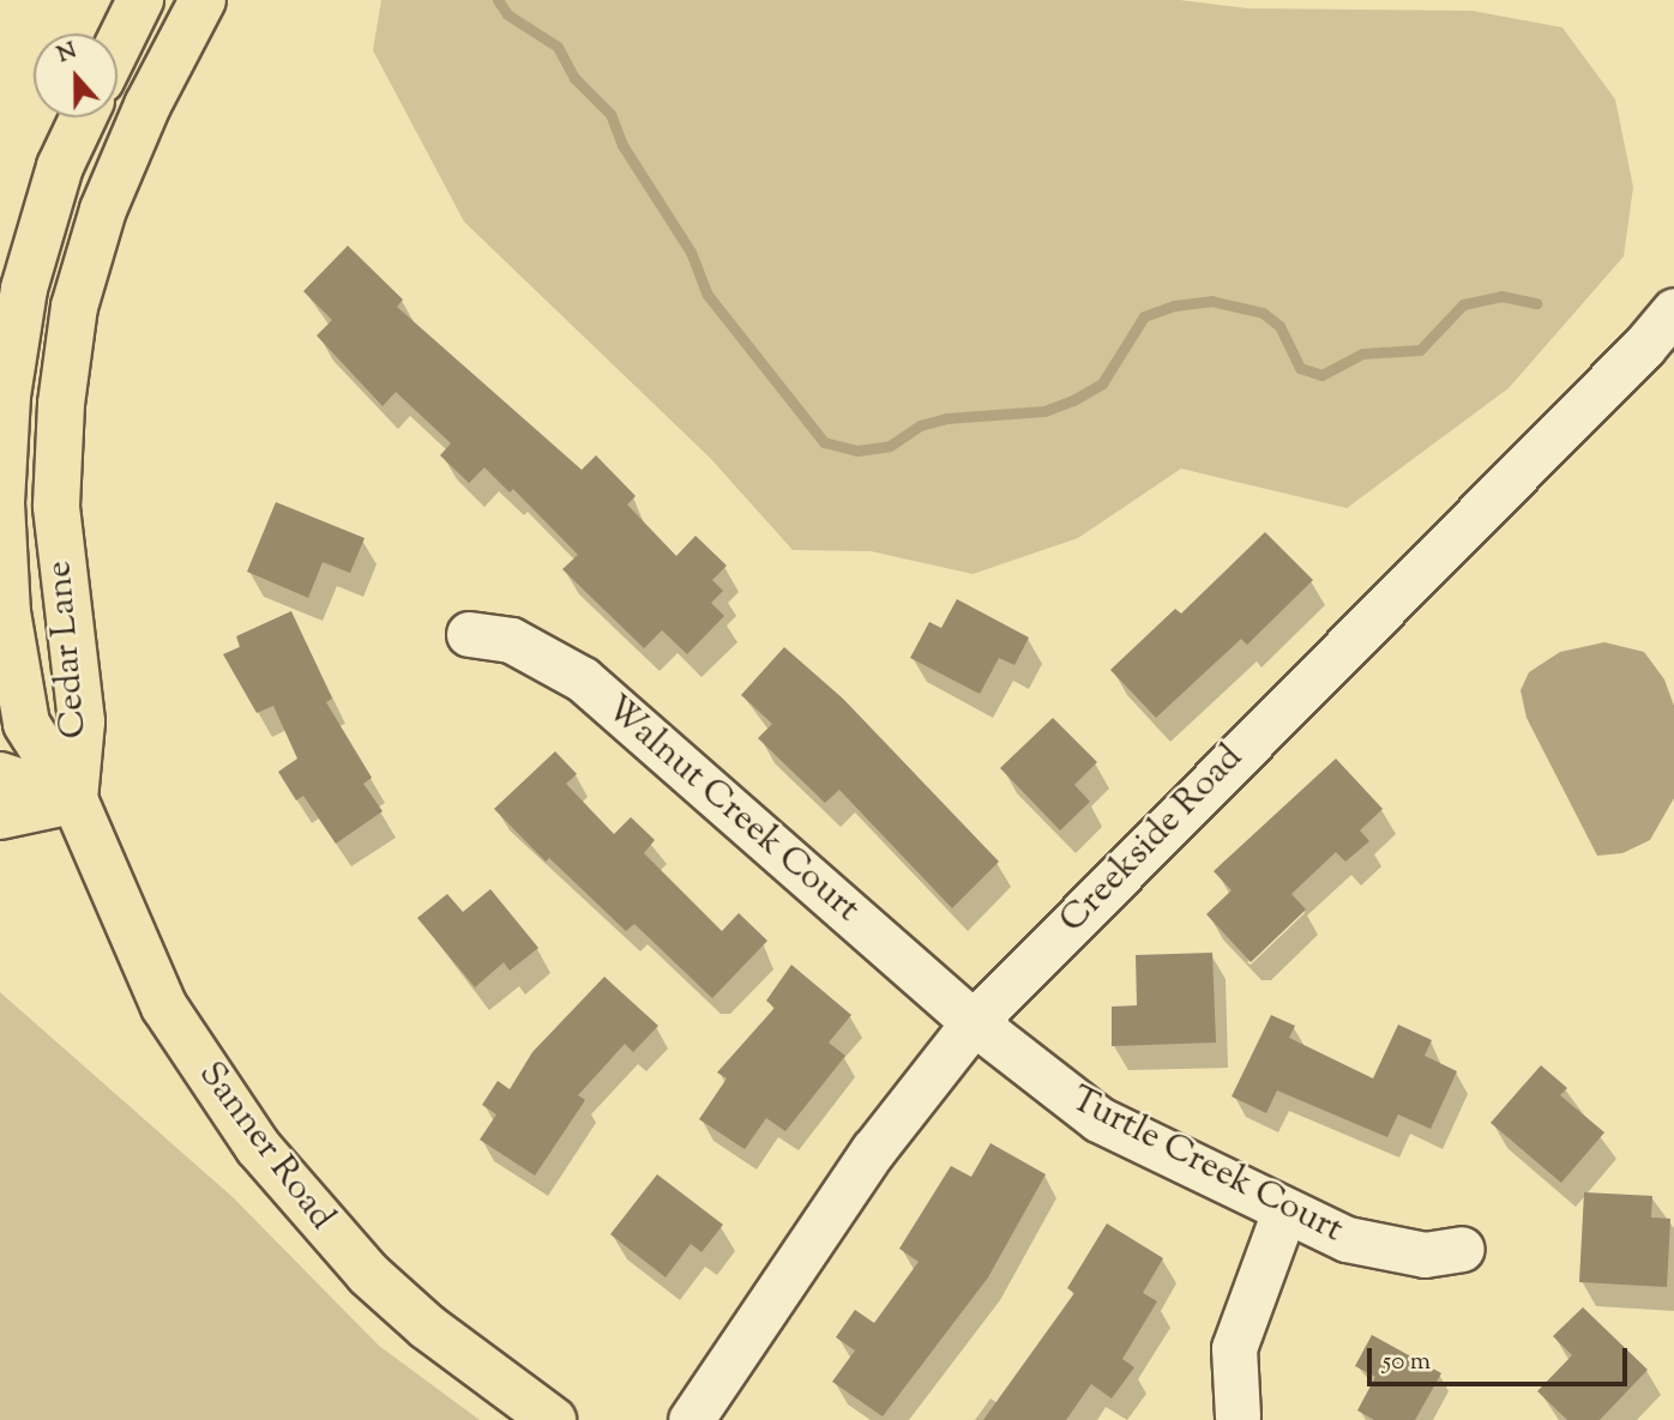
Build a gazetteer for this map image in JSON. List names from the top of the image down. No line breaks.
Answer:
{"streets":{"main road":["Cedar Lane","Sanner Road"],"street":["Walnut Creek Court","Creekside Road","Turtle Creek Court"]},"crossings":[["Cedar Lane","Sanner Road"],["Walnut Creek Court","Creekside Road"],["Walnut Creek Court","Turtle Creek Court"],["Creekside Road","Turtle Creek Court"]],"scale_bar":"50 m","north":"top"}
